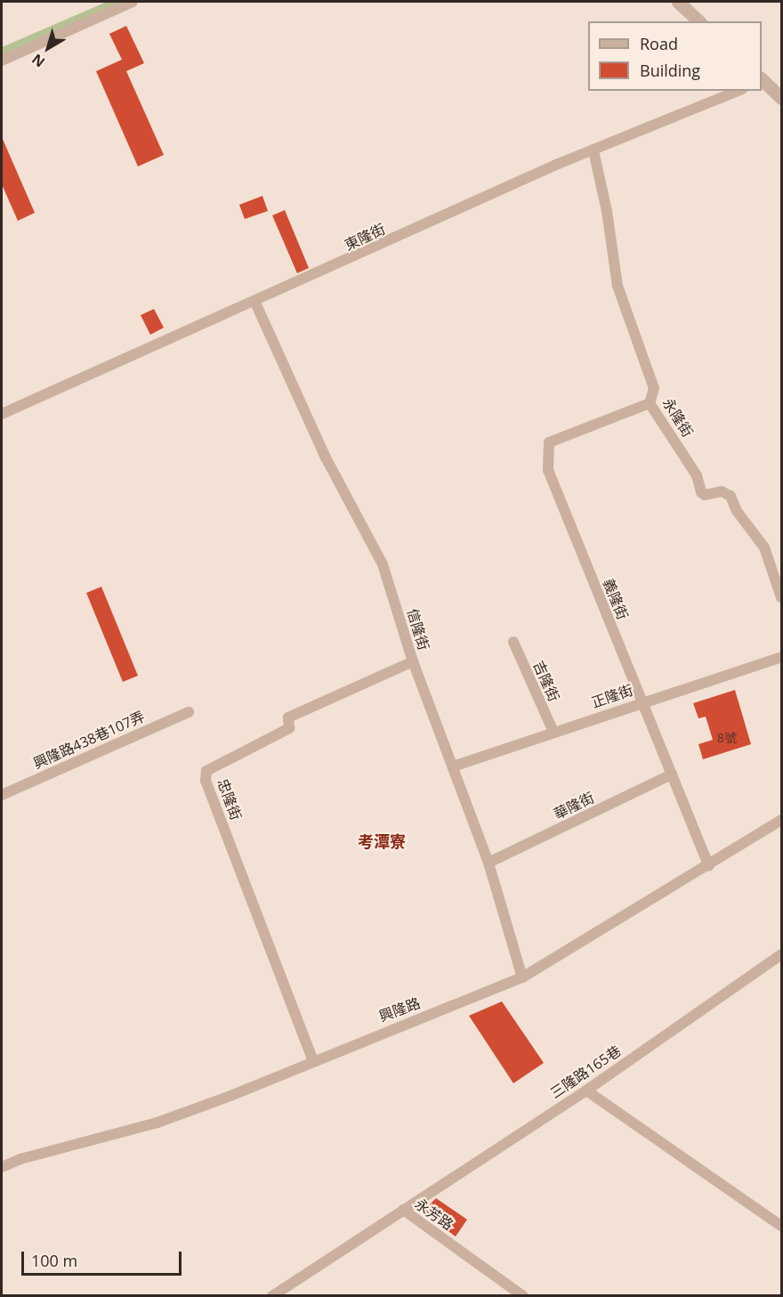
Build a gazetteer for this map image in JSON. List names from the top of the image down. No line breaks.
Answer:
{"streets":{"street":["東隆街","永隆街","義隆街","信隆街","吉隆街","正隆街","興隆路438巷107弄","忠隆街","華隆街","興隆路","三隆路165巷","永芳路"]},"crossings":[["東隆街","永隆街"],["東隆街","信隆街"],["永隆街","義隆街"],["義隆街","正隆街"],["義隆街","華隆街"],["義隆街","興隆路"],["信隆街","正隆街"],["信隆街","忠隆街"],["信隆街","華隆街"],["信隆街","興隆路"],["吉隆街","正隆街"],["忠隆街","興隆路"],["三隆路165巷","永芳路"]],"districts":["考潭寮"],"house_numbers":["8號"],"legend":["Road","Building"],"scale_bar":"100 m","north":"bottom left"}
